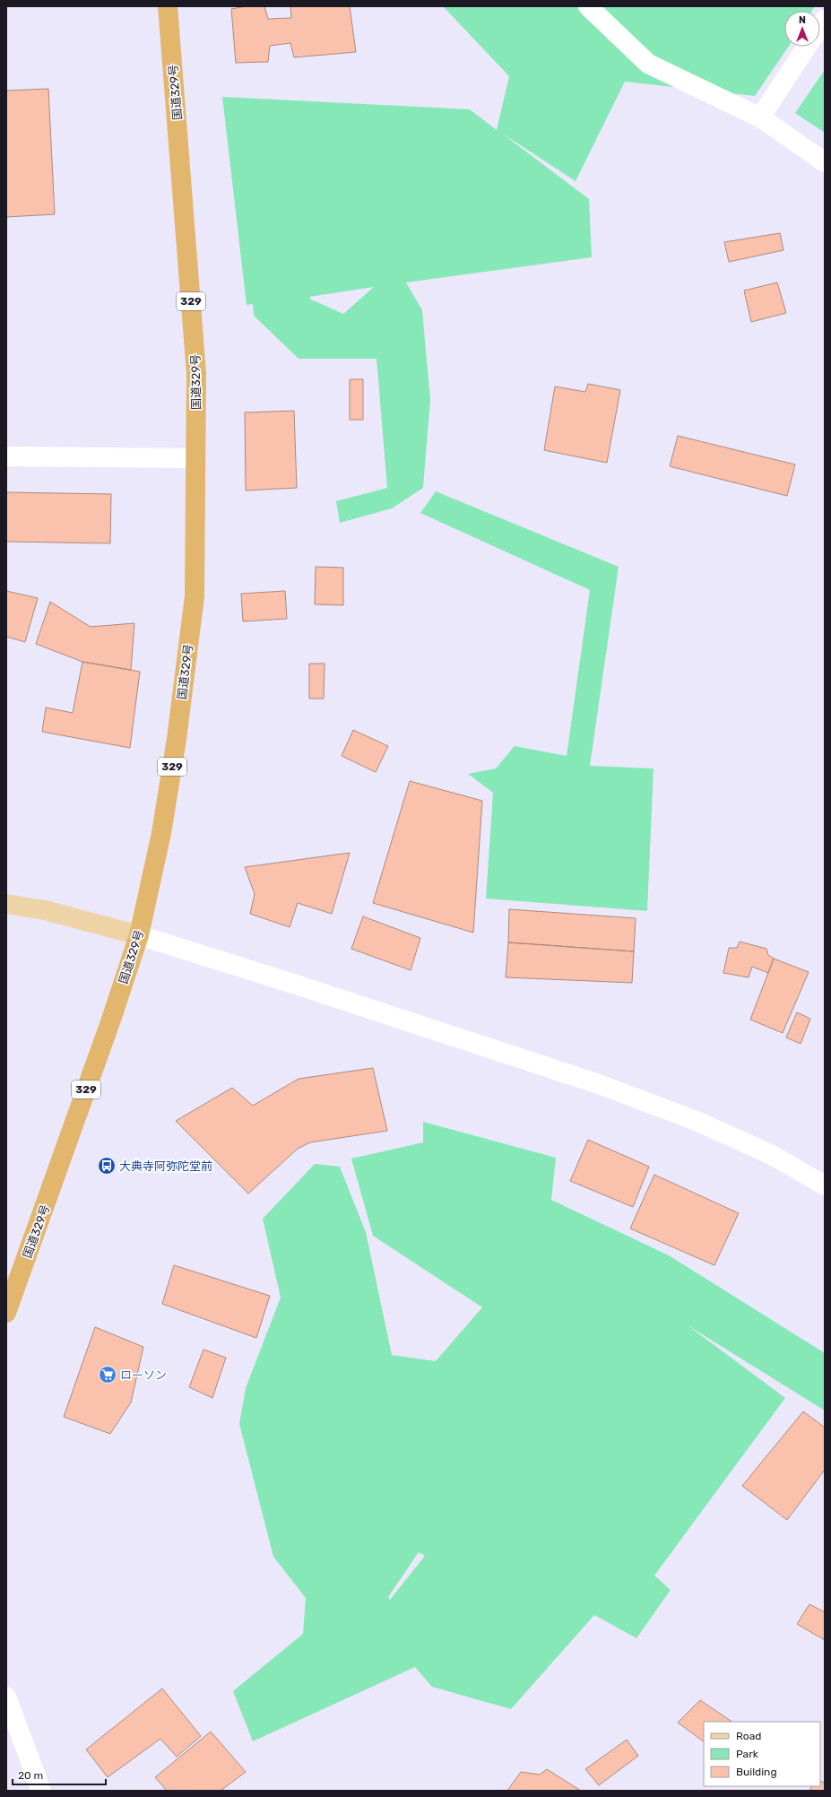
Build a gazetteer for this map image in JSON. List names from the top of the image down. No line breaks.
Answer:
{"streets":{"highway":["国道329号","329"]},"places":{"bus stop":["大典寺阿弥陀堂前"],"supermarket":["ローソン"]},"legend":["Road","Park","Building"],"scale_bar":"20 m","north":"top"}
